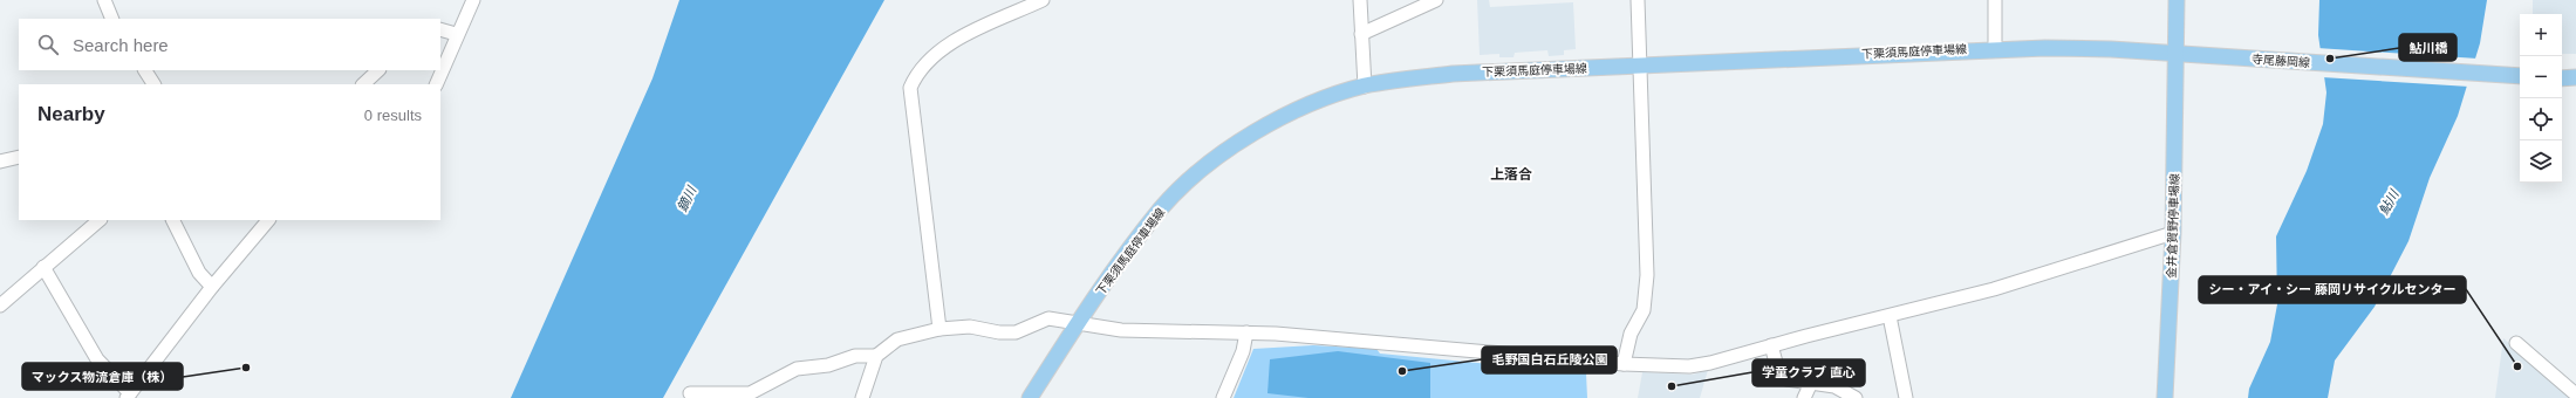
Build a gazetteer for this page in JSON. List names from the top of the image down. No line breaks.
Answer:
{"streets":{"main road":["下栗須馬庭停車場線","寺尾藤岡線","金井倉賀野停車場線"]},"crossings":[["下栗須馬庭停車場線","寺尾藤岡線"],["下栗須馬庭停車場線","金井倉賀野停車場線"],["寺尾藤岡線","金井倉賀野停車場線"]],"districts":["上落合"],"water":["鏑川","鮎川"],"places":["鮎川橋","シー・アイ・シー 藤岡リサイクルセンター","マックス物流倉庫（株）","毛野国白石丘陵公園","学童クラブ 直心"],"page":{"map_buttons":["+","−"],"search":"Search here","heading":["Nearby","0 results"]}}
